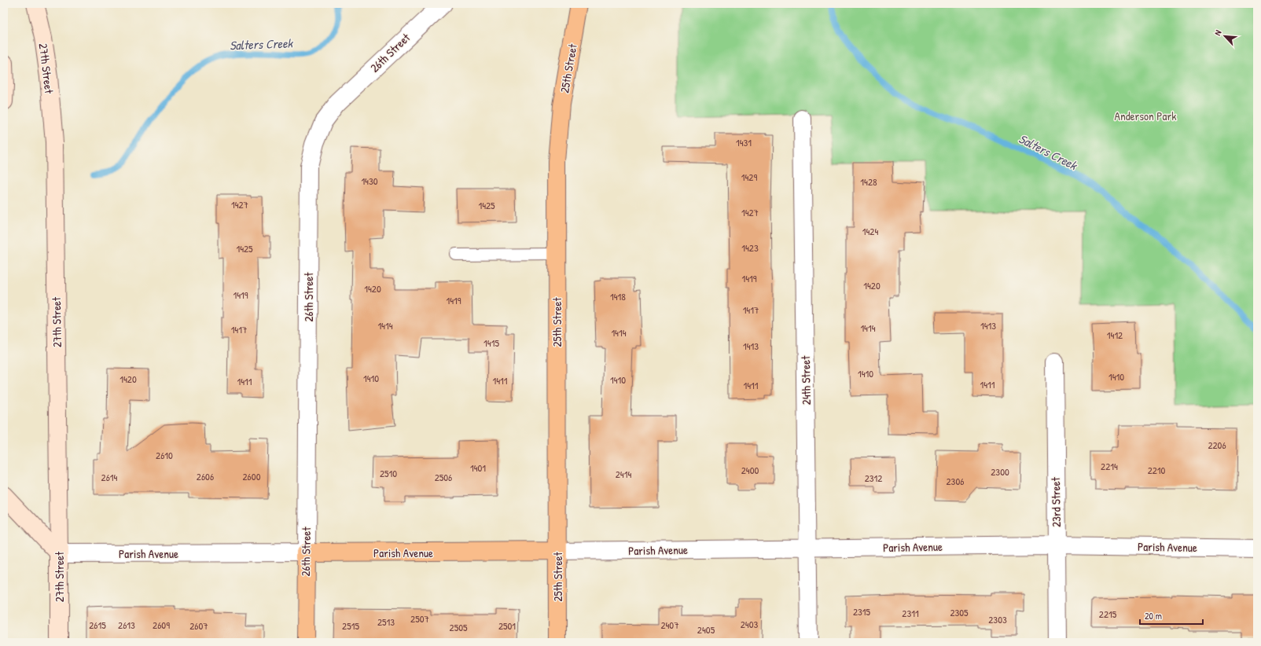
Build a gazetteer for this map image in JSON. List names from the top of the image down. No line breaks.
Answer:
{"streets":{"main road":["26th Street","27th Street","25th Street","Parish Avenue"],"street":["24th Street","23rd Street"]},"crossings":[["26th Street","Parish Avenue"],["27th Street","Parish Avenue"],["25th Street","Parish Avenue"],["24th Street","Parish Avenue"],["23rd Street","Parish Avenue"]],"water":["Salters Creek"],"parks":["Anderson Park"],"house_numbers":["1431","1429","1430","1428","1427","1425","1427","1424","1423","1425","1419","1420","1420","1419","1418","1419","1417","1414","1413","1414","1417","1414","1412","1415","1413","1410","1410","1410","1420","1410","1411","1411","1411","1411","2206","2610","2214","1401","2400","2210","2300","2510","2414","2606","2600","2614","2506","2312","2306","2315","2305","2311","2215","2507","2303","2513","2403","2615","2613","2609","2407","2607","2515","2501","2505","2405"],"scale_bar":"20 m","north":"top left"}
